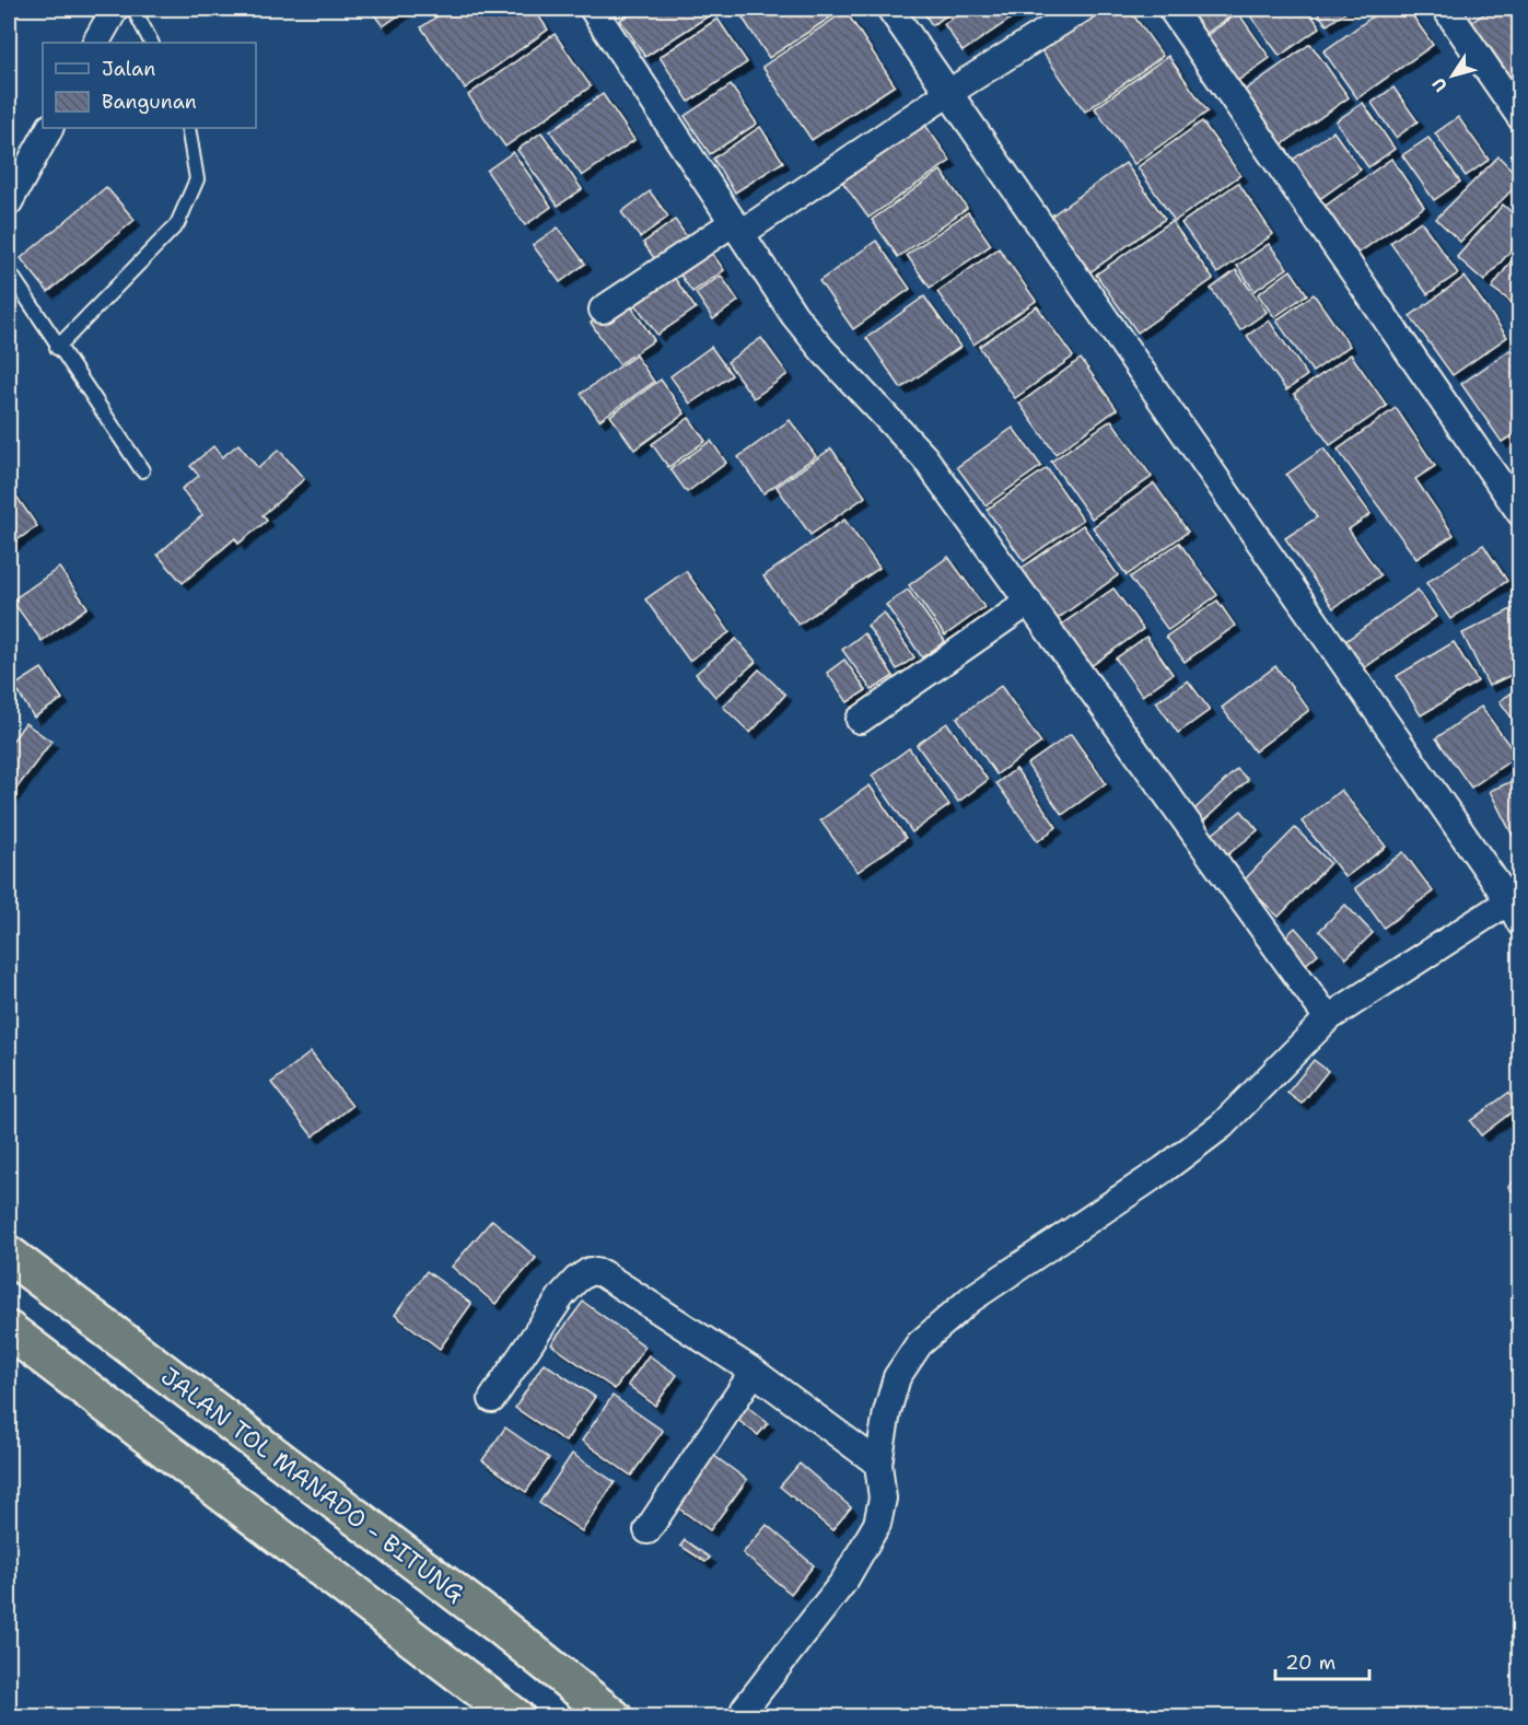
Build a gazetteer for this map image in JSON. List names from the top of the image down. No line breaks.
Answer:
{"streets":{"highway":["JALAN TOL MANADO - BITUNG"]},"legend":["Jalan","Bangunan"],"scale_bar":"20 m","north":"bottom left"}
